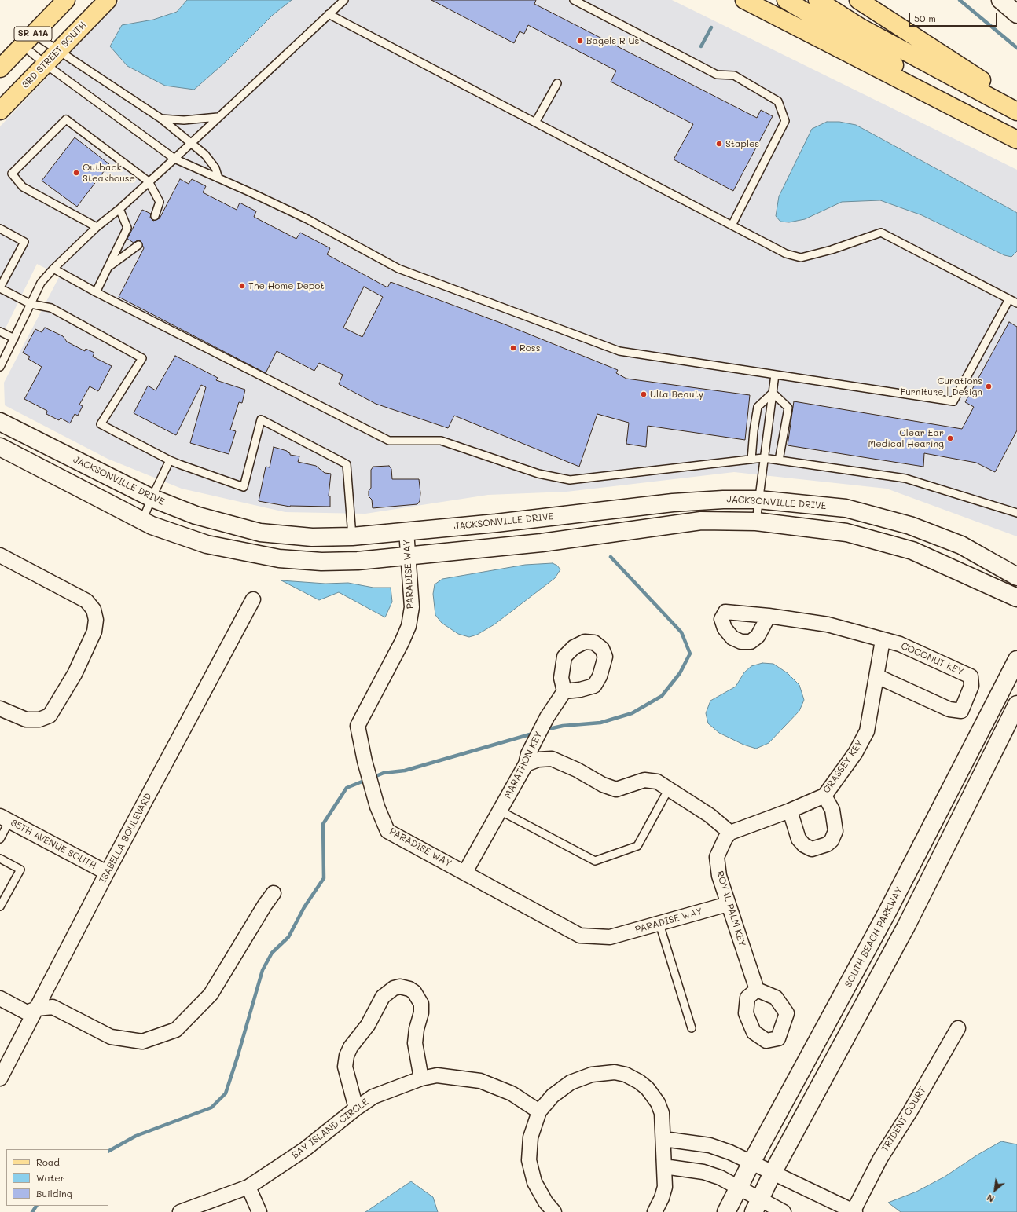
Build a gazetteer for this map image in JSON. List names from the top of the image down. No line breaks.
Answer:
{"streets":{"main road":["SR A1A","3RD STREET SOUTH"],"street":["JACKSONVILLE DRIVE","PARADISE WAY","COCONUT KEY","MARATHON KEY","GRASSEY KEY","ISABELLA BOULEVARD","35TH AVENUE SOUTH","ROYAL PALM KEY","SOUTH BEACH PARKWAY","TRIDENT COURT","BAY ISLAND CIRCLE"]},"crossings":[["JACKSONVILLE DRIVE","PARADISE WAY"],["PARADISE WAY","MARATHON KEY"],["PARADISE WAY","ROYAL PALM KEY"],["COCONUT KEY","GRASSEY KEY"],["GRASSEY KEY","ROYAL PALM KEY"],["ISABELLA BOULEVARD","35TH AVENUE SOUTH"]],"places":["Bagels R Us","Staples","Outback Steakhouse","The Home Depot","Ross","Curations Furniture | Design","Ulta Beauty","Clear Ear Medical Hearing"],"legend":["Road","Water","Building"],"scale_bar":"50 m","north":"bottom left"}
